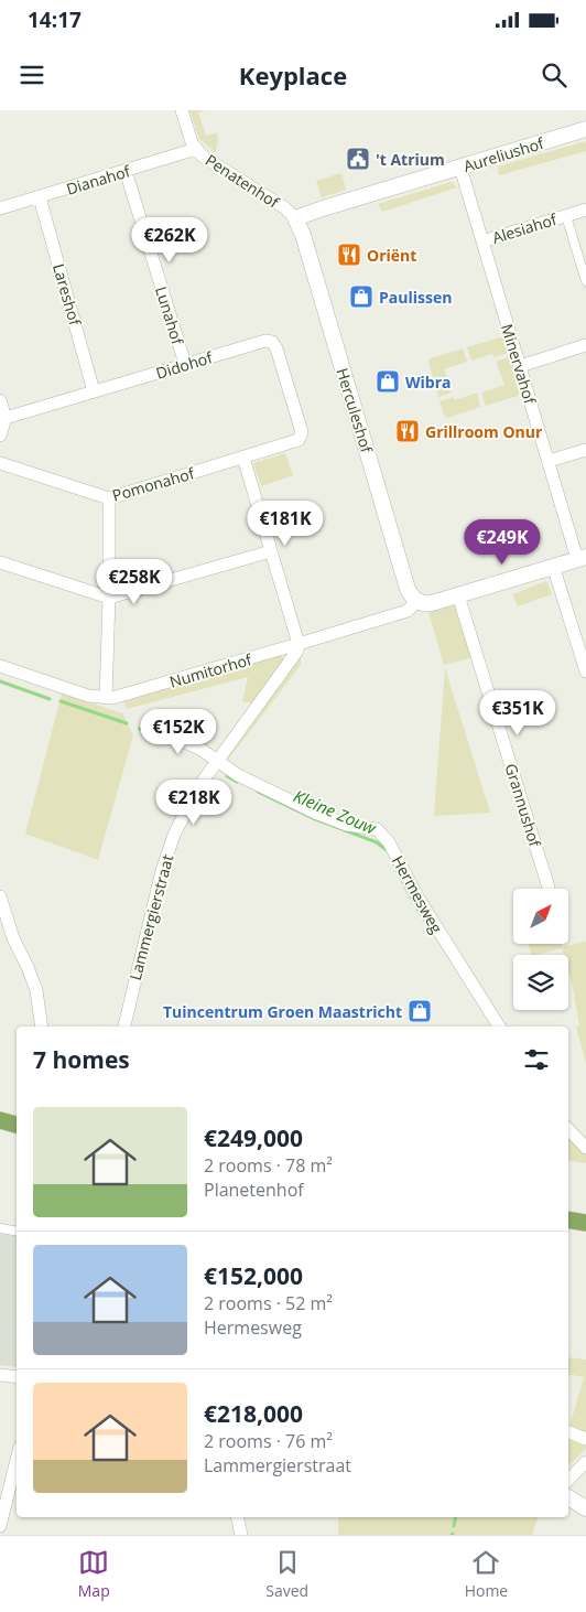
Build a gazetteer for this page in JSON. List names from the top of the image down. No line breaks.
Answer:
{"streets":{"street":["Aureliushof","Dianahof","Penatenhof","Alesiahof","Lareshof","Lunahof","Minervahof","Didohof","Herculeshof","Pomonahof","Numitorhof","Grannushof","Hermesweg","Lammergierstraat"]},"crossings":[["Aureliushof","Penatenhof"],["Aureliushof","Minervahof"],["Aureliushof","Herculeshof"],["Dianahof","Penatenhof"],["Dianahof","Lareshof"],["Dianahof","Lunahof"],["Penatenhof","Herculeshof"],["Alesiahof","Minervahof"],["Lareshof","Didohof"],["Lunahof","Didohof"],["Didohof","Pomonahof"],["Herculeshof","Numitorhof"],["Numitorhof","Lammergierstraat"],["Hermesweg","Lammergierstraat"]],"water":["Kleine Zouw"],"places":{"public building":["'t Atrium"],"restaurant":["Oriënt","Grillroom Onur"],"shop":["Paulissen","Wibra","Tuincentrum Groen Maastricht"]},"north":"top right","page":{"status":"14:17","header":"Keyplace","price":["€262K","€181K","€249K","€258K","€351K","€152K","€218K"],"heading":"7 homes","list":[{"name":"€249,000","note":"2 rooms · 78 m² · Planetenhof"},{"name":"€152,000","note":"2 rooms · 52 m² · Hermesweg"},{"name":"€218,000","note":"2 rooms · 76 m² · Lammergierstraat"}],"tabs":["Map","Saved","Home"]}}
